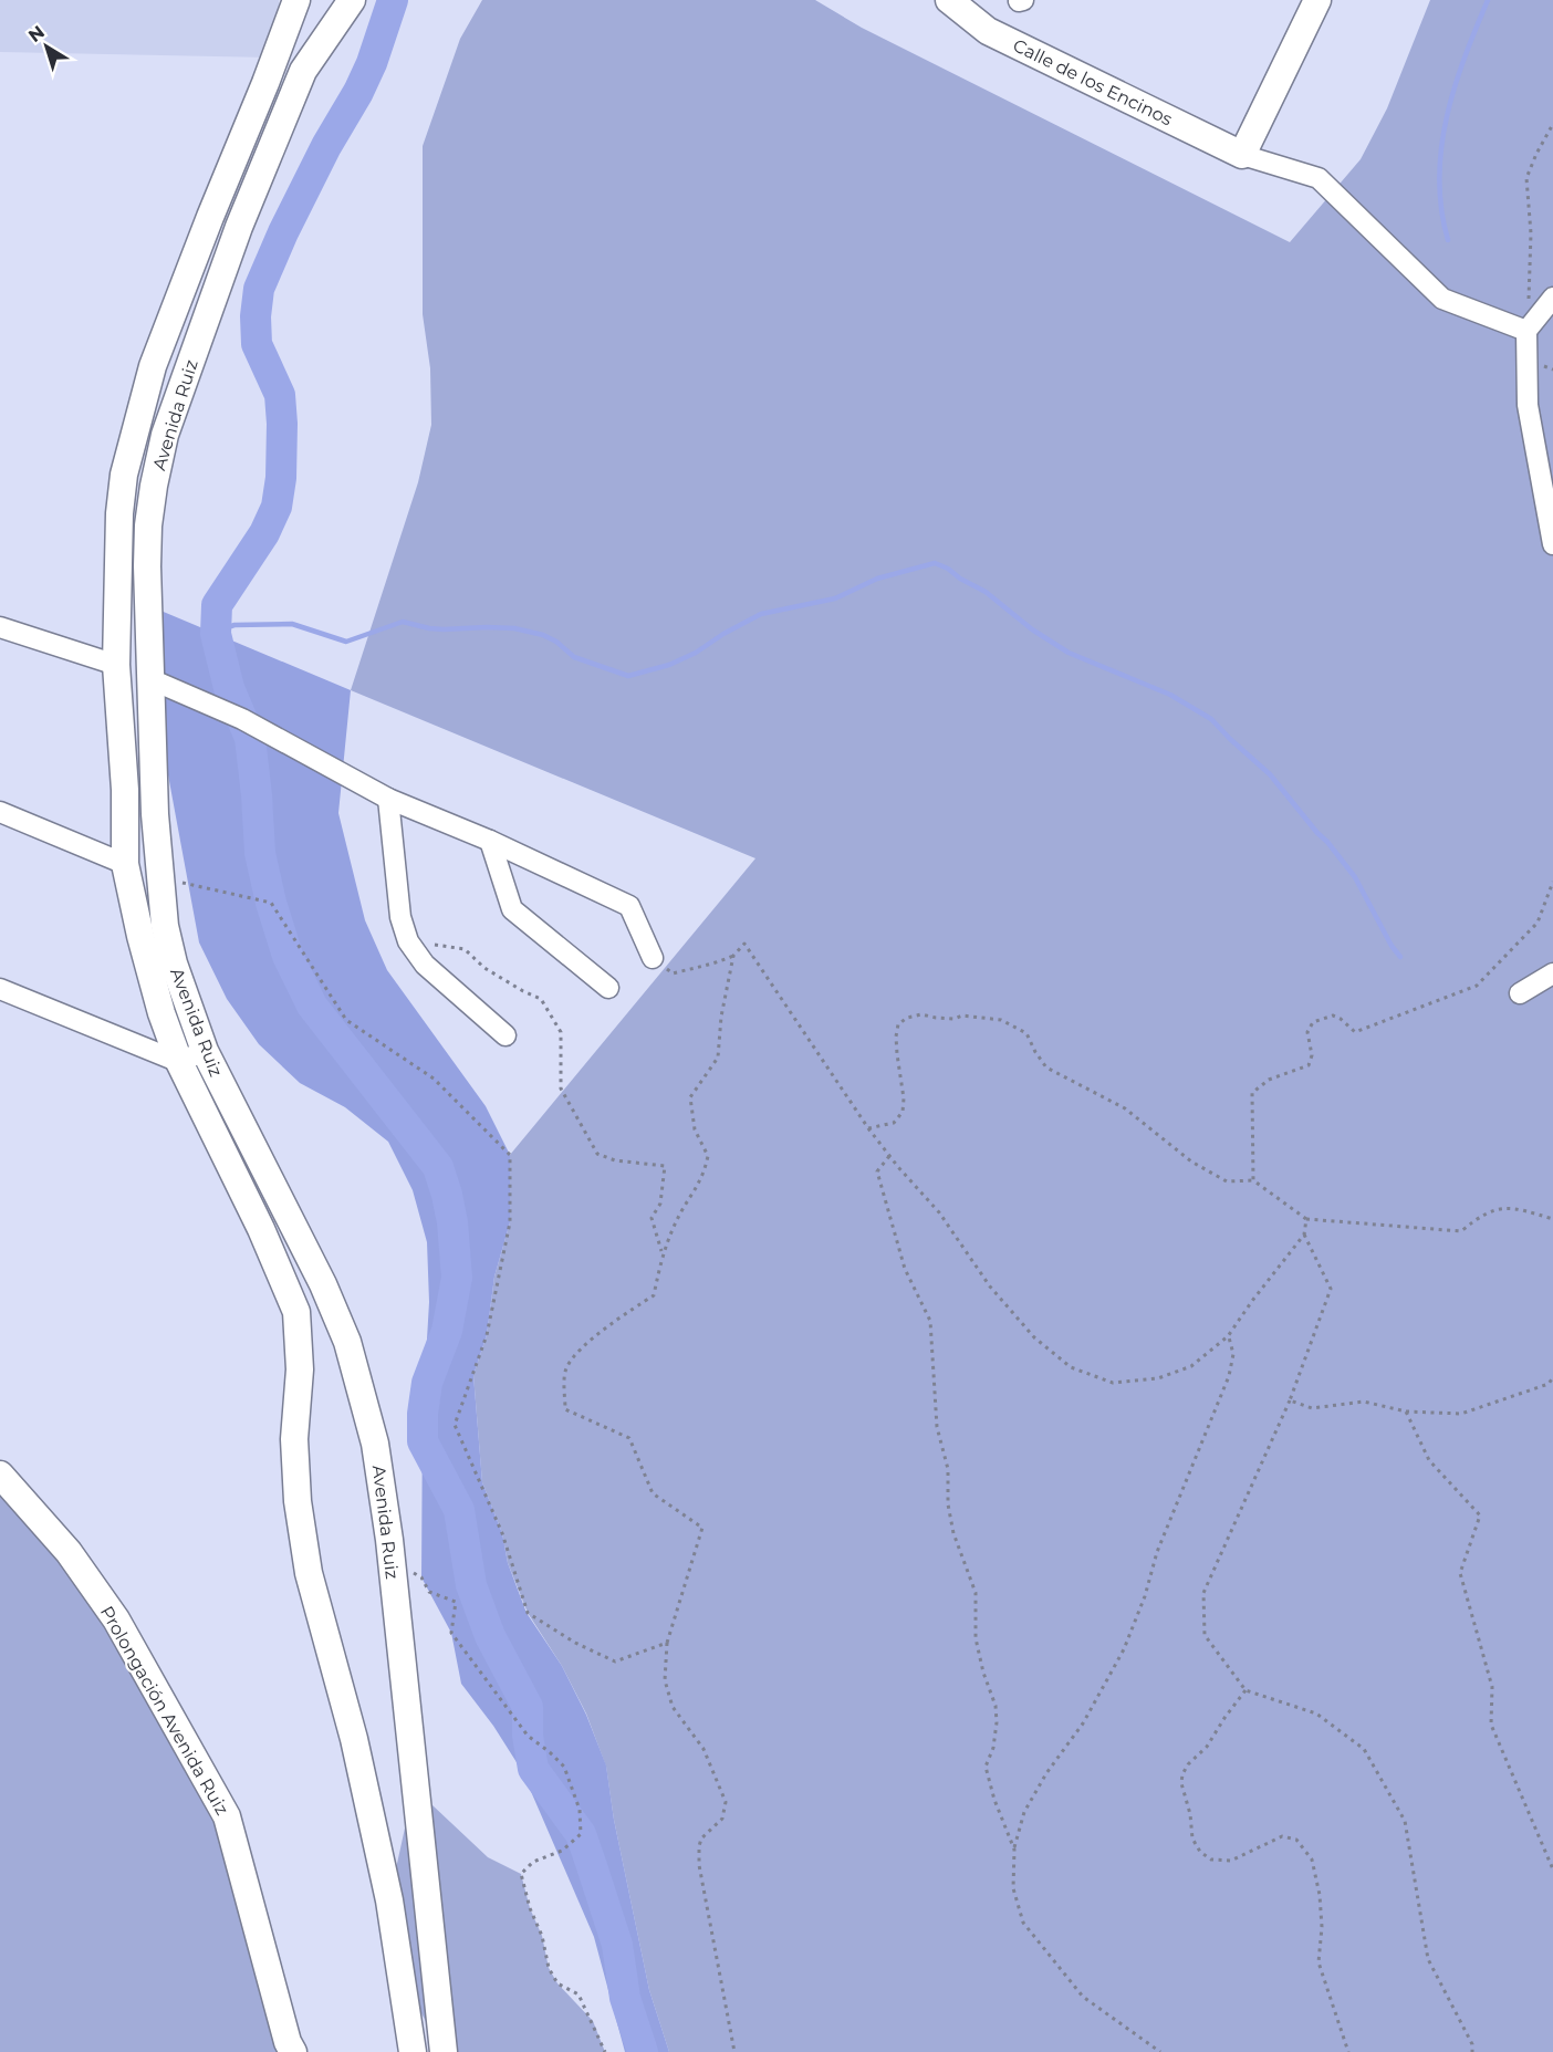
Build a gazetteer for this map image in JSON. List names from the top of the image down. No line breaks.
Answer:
{"streets":{"street":["Calle de los Encinos","Avenida Ruiz","Prolongación Avenida Ruiz"]},"north":"top left"}
